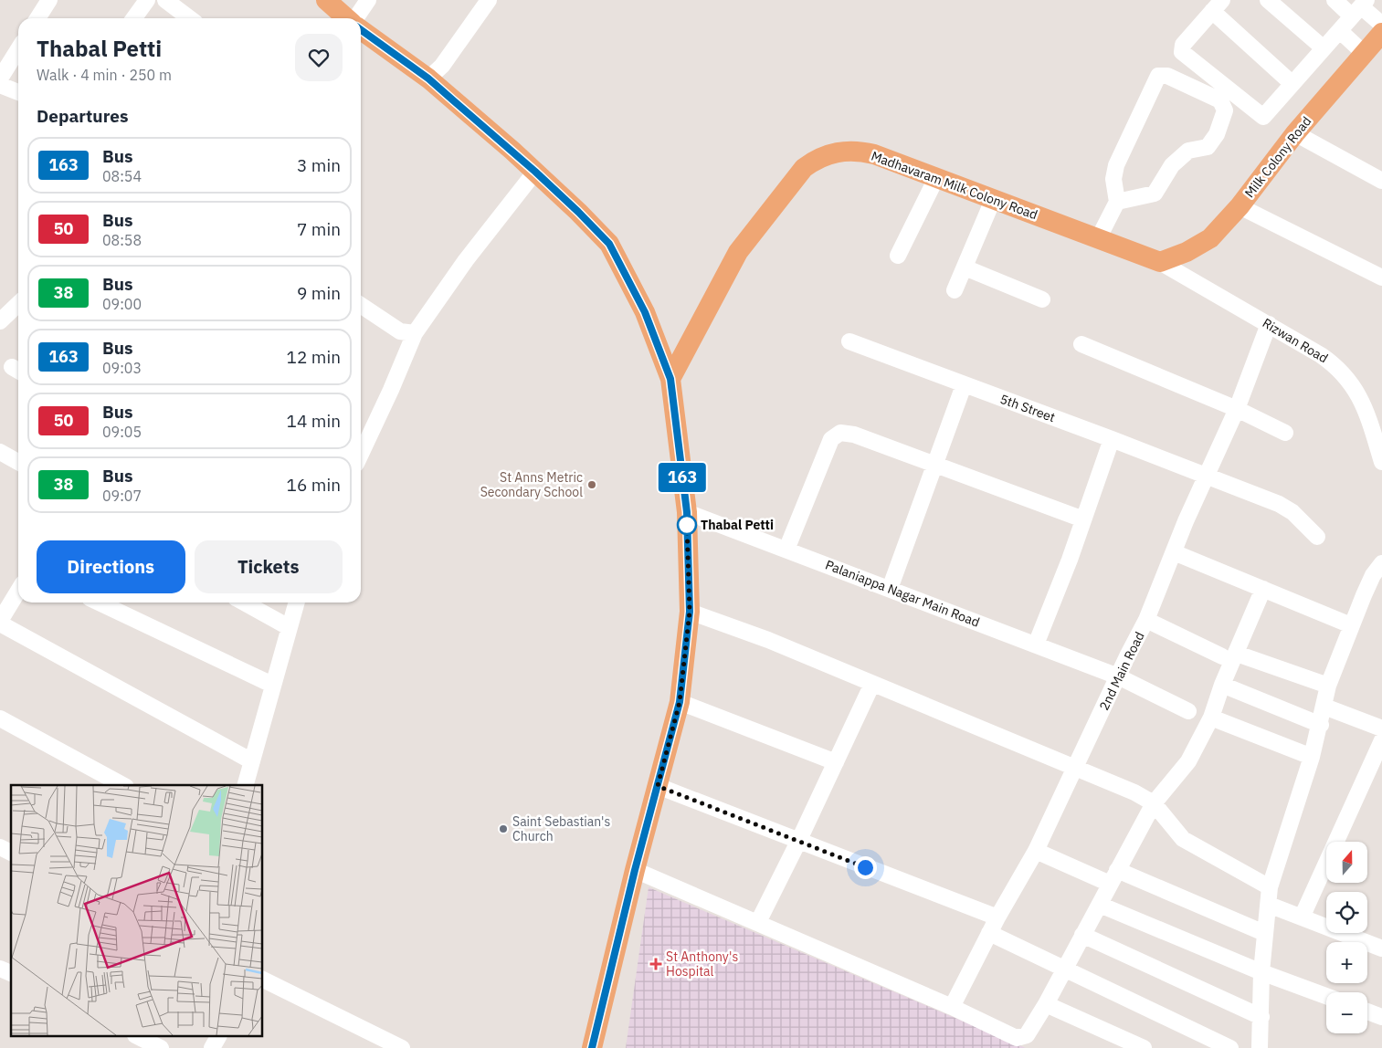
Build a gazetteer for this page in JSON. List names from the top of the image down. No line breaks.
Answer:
{"streets":{"main road":["Milk Colony Road","Madhavaram Milk Colony Road"],"street":["Rizwan Road","5th Street","Palaniappa Nagar Main Road","2nd Main Road"]},"crossings":[["Milk Colony Road","Madhavaram Milk Colony Road"],["Milk Colony Road","Rizwan Road"],["Madhavaram Milk Colony Road","Rizwan Road"],["Rizwan Road","2nd Main Road"],["5th Street","2nd Main Road"],["Palaniappa Nagar Main Road","2nd Main Road"]],"places":{"other":["St Anns Metric Secondary School","Thabal Petti","Saint Sebastian's Church"],"health":["St Anthony's Hospital"]},"lines":["bus line 163"],"north":"top","page":{"on_map":"163","heading":[["Thabal Petti","Walk · 4 min · 250 m"],"Departures"],"list":[{"mark":"163","name":"Bus","note":"08:54","value":"3 min"},{"mark":"50","name":"Bus","note":"08:58","value":"7 min"},{"mark":"38","name":"Bus","note":"09:00","value":"9 min"},{"mark":"163","name":"Bus","note":"09:03","value":"12 min"},{"mark":"50","name":"Bus","note":"09:05","value":"14 min"},{"mark":"38","name":"Bus","note":"09:07","value":"16 min"}],"buttons":["Directions","Tickets"],"map_buttons":["+","−"]}}
